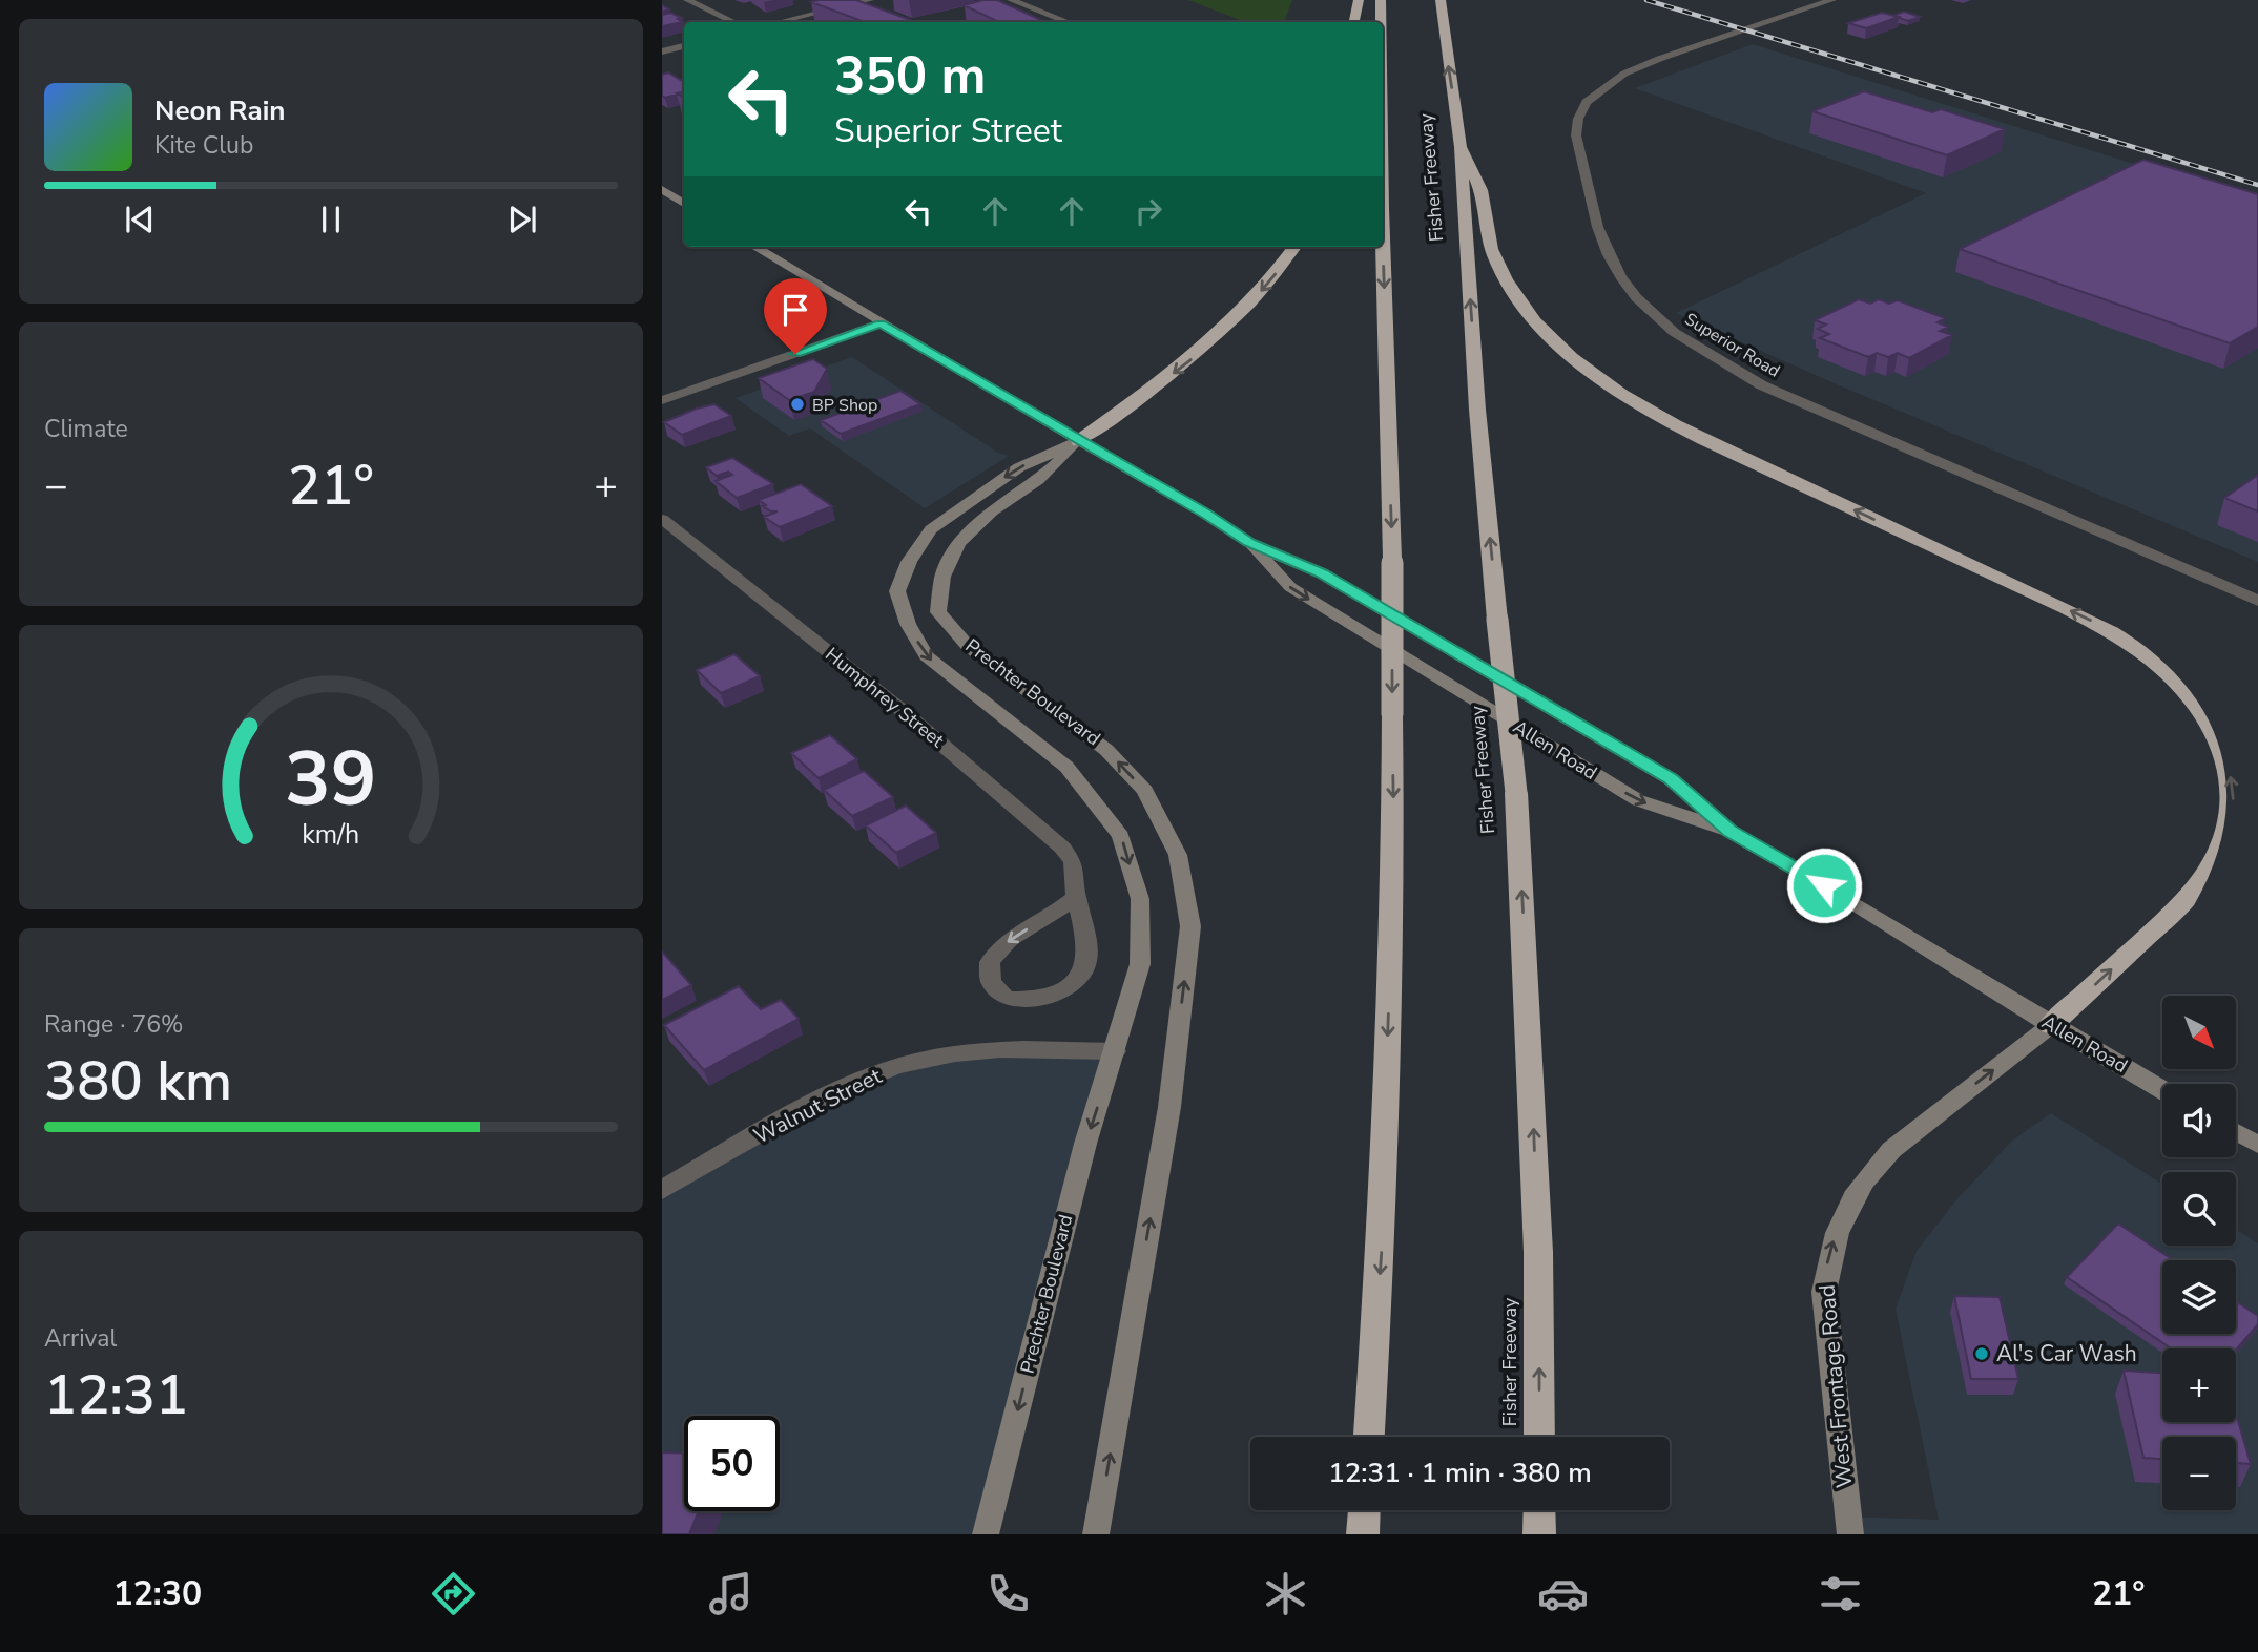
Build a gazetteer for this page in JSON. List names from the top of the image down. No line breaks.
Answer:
{"streets":{"highway":["Fisher Freeway"],"main road":["Prechter Boulevard","Allen Road","West Frontage Road"],"street":["Superior Road","Humphrey Street","Walnut Street"]},"crossings":[["Prechter Boulevard","Allen Road"],["Prechter Boulevard","Walnut Street"],["Allen Road","West Frontage Road"]],"one_way":["West Frontage Road"],"places":["BP Shop","Al's Car Wash"],"north":"bottom right","page":{"turn":["350 m","Superior Street"],"song":["Neon Rain","Kite Club"],"tile":["Climate",["Range · 76%","380 km"],["Arrival","12:31"]],"heat":["−","21°","+"],"map_buttons":["+","−"],"limit":"50","trip":"12:31 · 1 min · 380 m","tabs":["12:30","21°"],"gauge":["39","km/h"]}}
